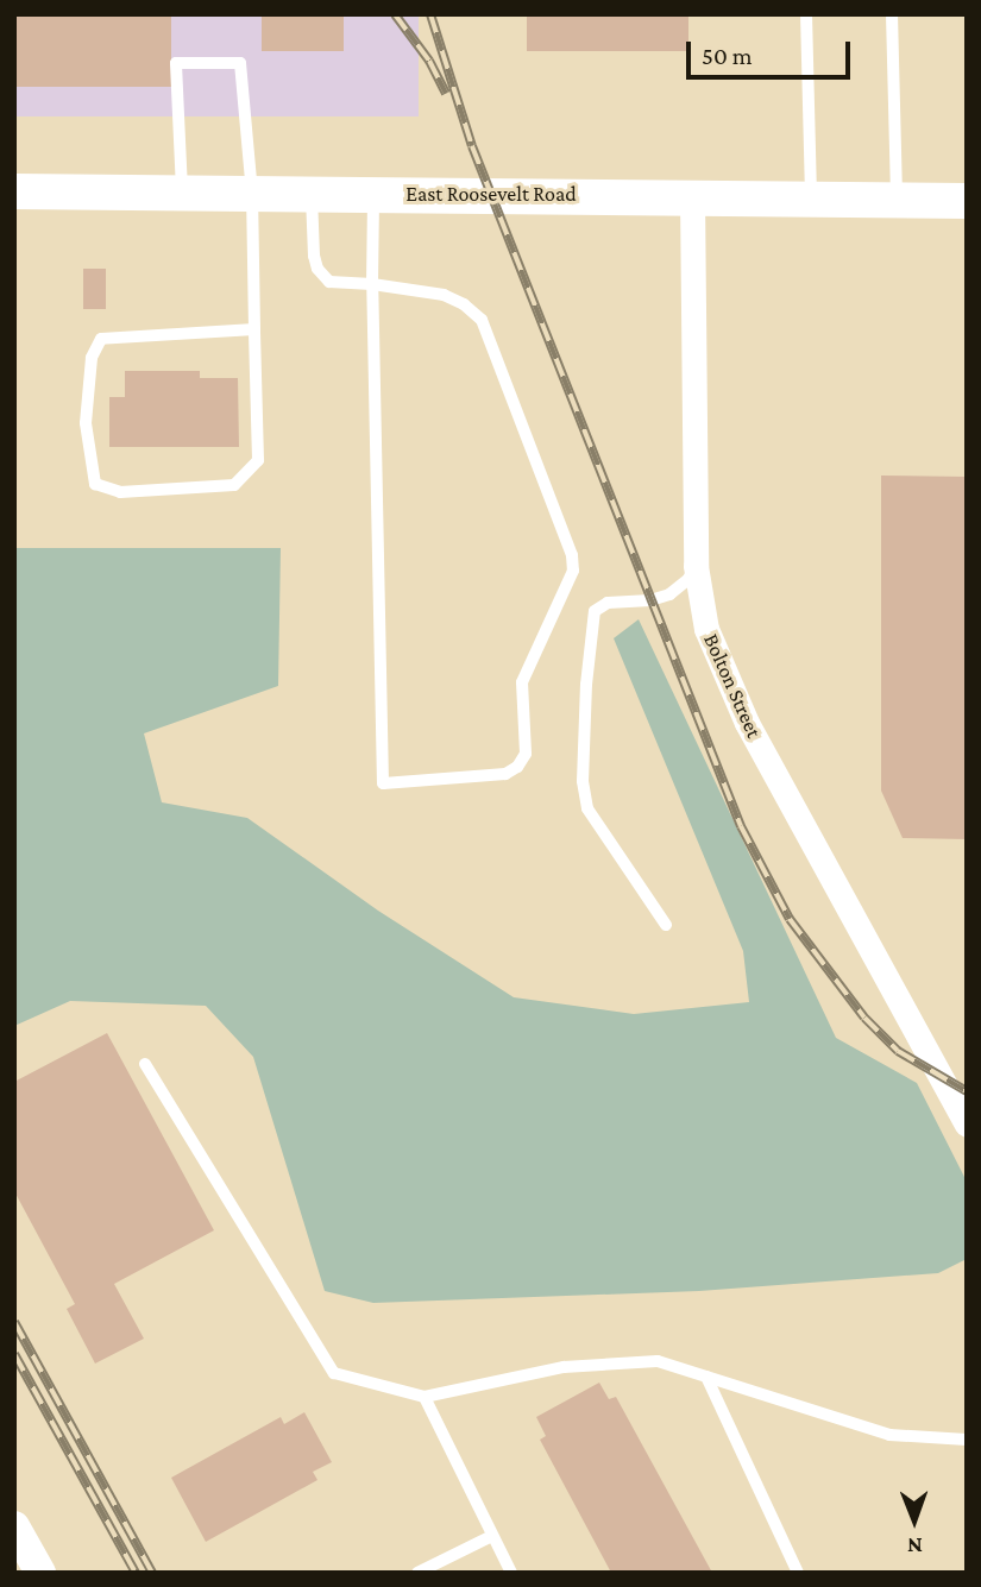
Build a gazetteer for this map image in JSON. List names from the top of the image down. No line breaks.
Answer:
{"streets":{"main road":["East Roosevelt Road"],"street":["Bolton Street"]},"crossings":[["East Roosevelt Road","Bolton Street"]],"scale_bar":"50 m","north":"bottom"}
